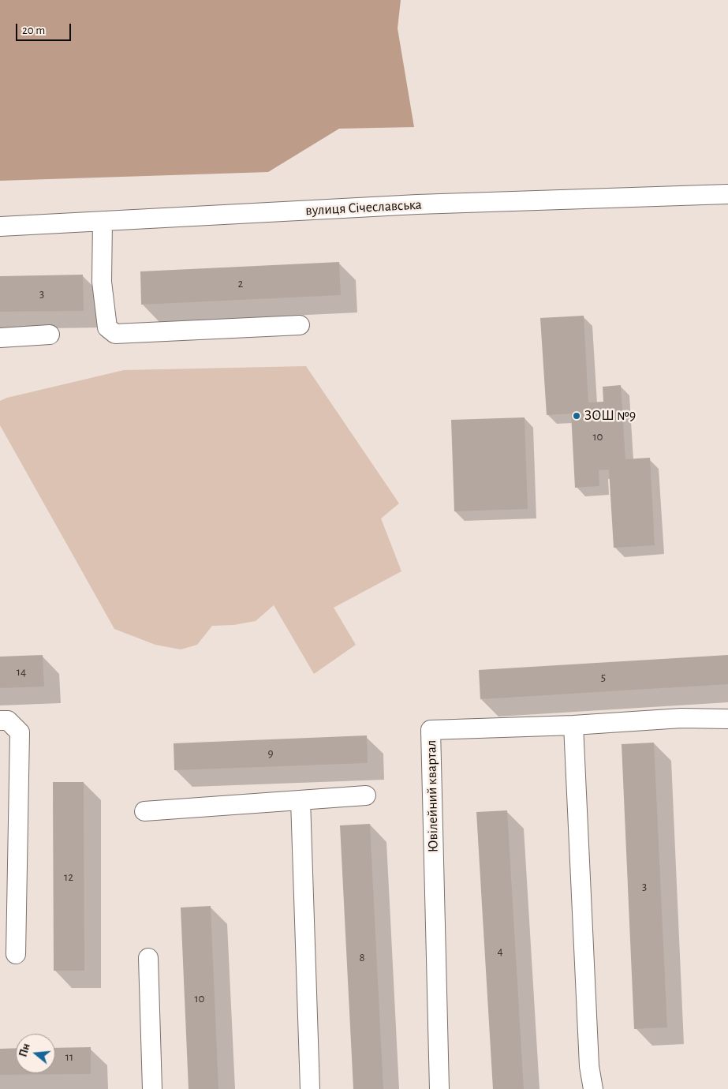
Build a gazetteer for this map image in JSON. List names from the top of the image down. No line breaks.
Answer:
{"streets":{"street":["вулиця Січеславська","Ювілейний квартал"]},"places":["ЗОШ №9"],"house_numbers":["2","3","10","14","5","9","12","3","4","8","10","11"],"scale_bar":"20 m","north":"left"}
